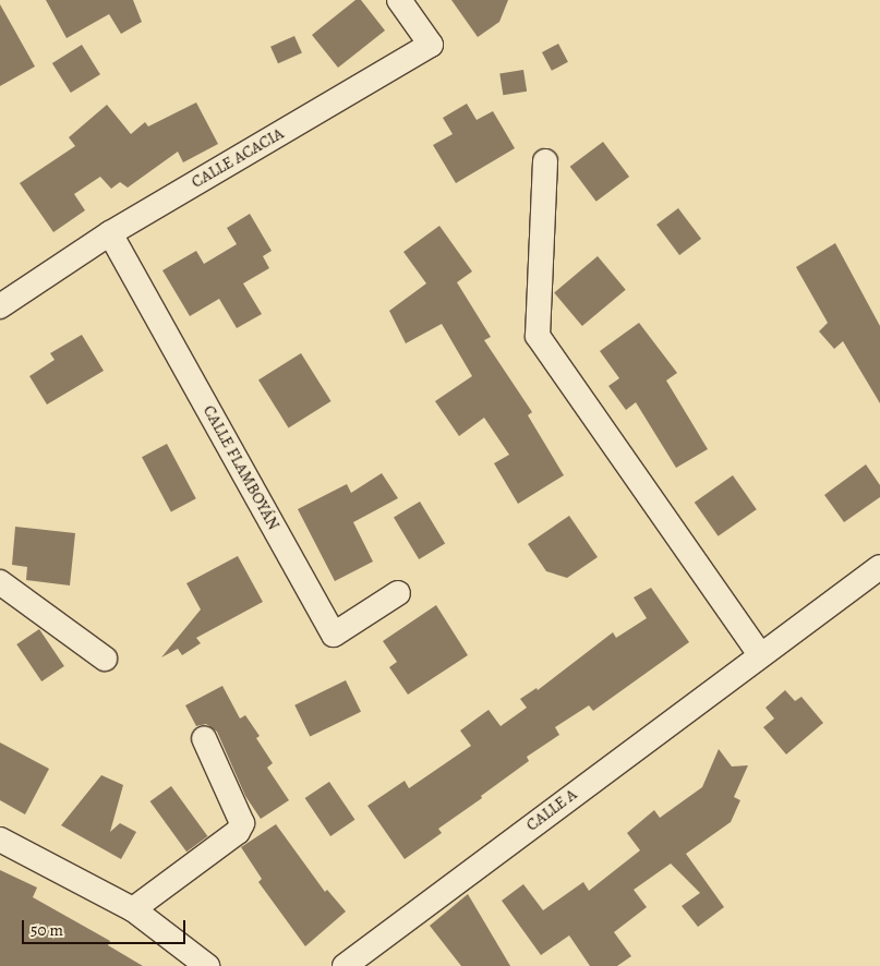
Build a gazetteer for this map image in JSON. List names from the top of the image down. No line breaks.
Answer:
{"streets":{"street":["CALLE ACACIA","CALLE FLAMBOYÁN","CALLE A"]},"crossings":[["CALLE ACACIA","CALLE FLAMBOYÁN"]],"scale_bar":"50 m"}
